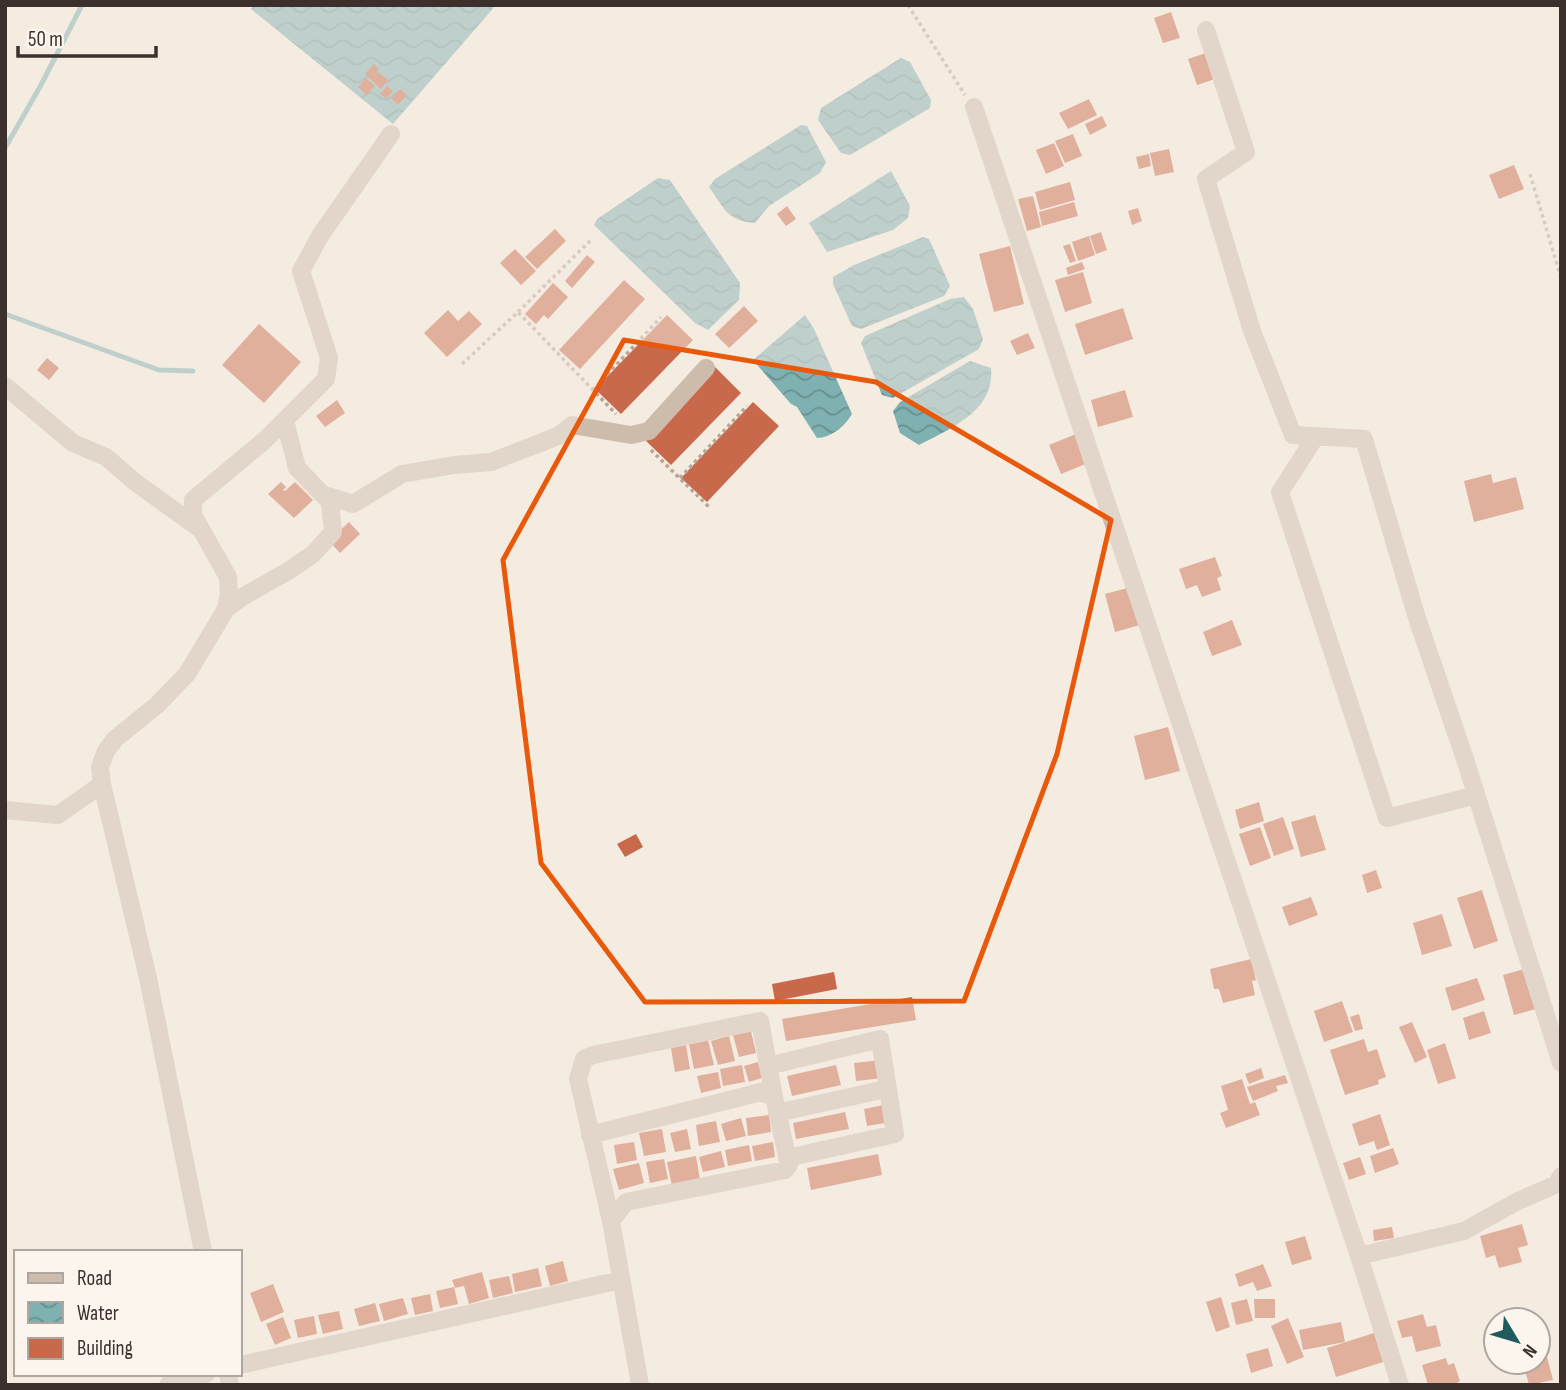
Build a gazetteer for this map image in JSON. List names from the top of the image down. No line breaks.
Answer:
{"legend":["Road","Water","Building"],"scale_bar":"50 m","north":"bottom right"}
